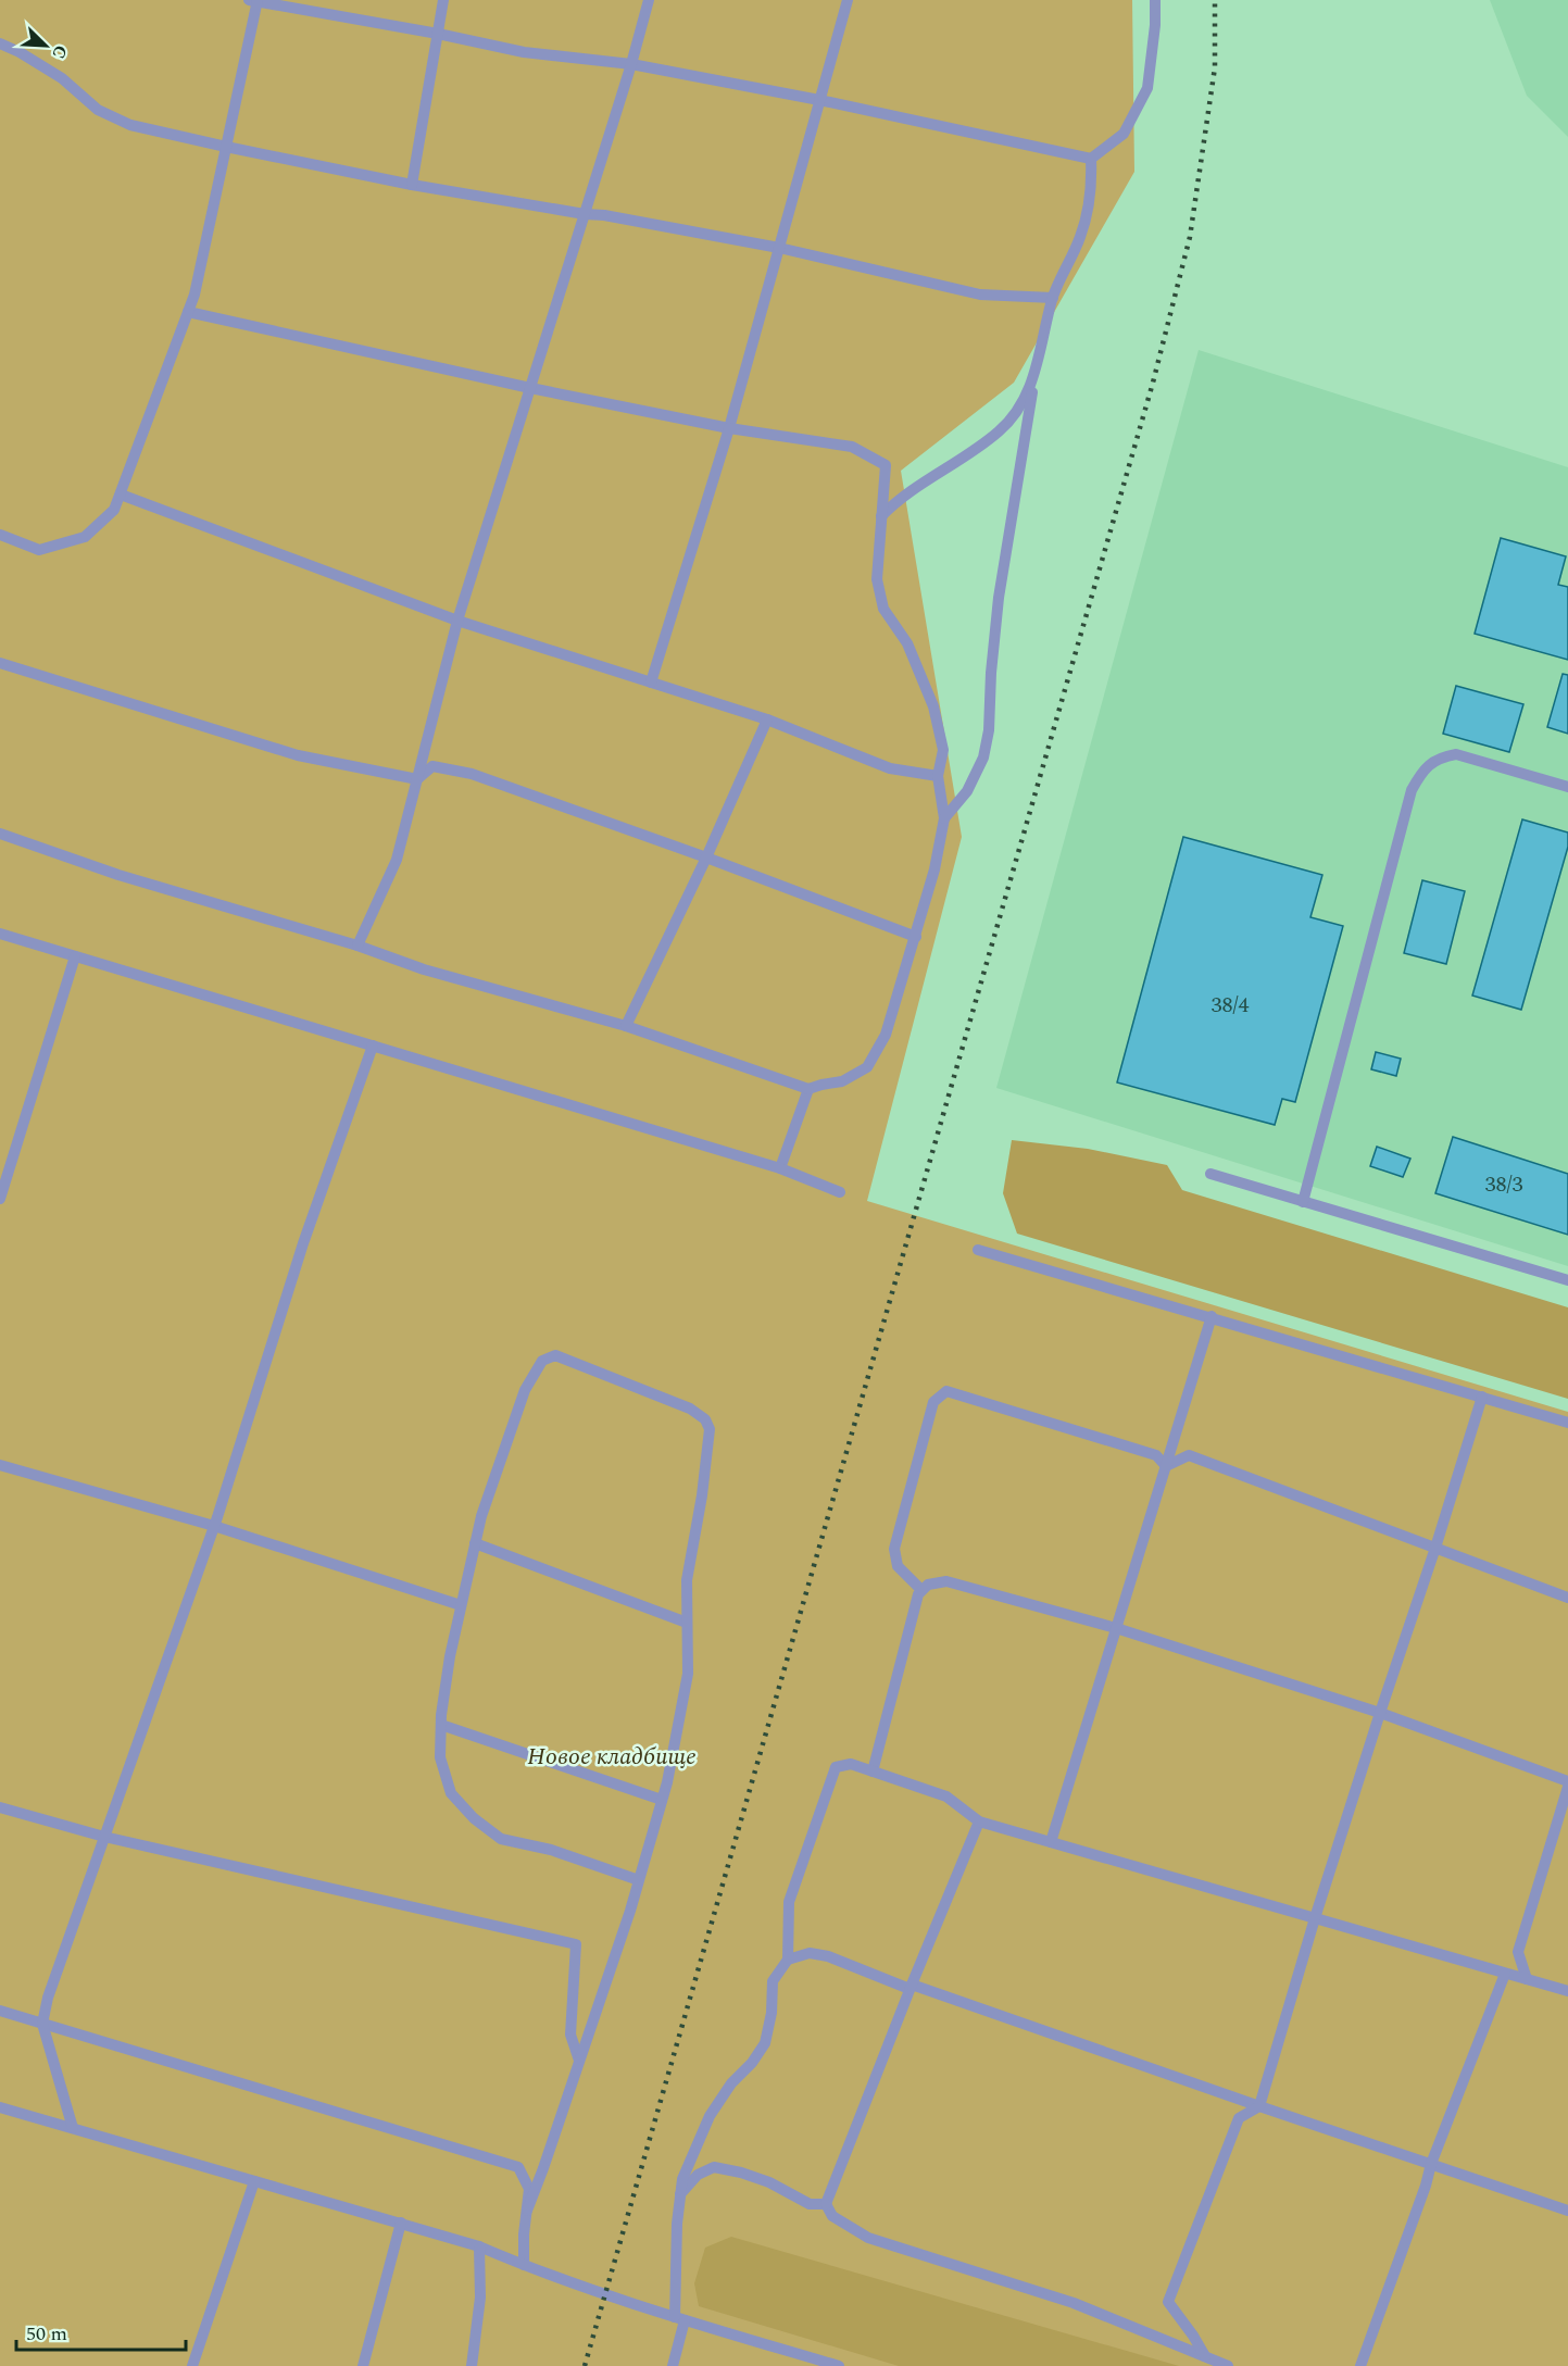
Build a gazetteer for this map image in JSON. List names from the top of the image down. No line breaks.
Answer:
{"parks":["Новое кладбище"],"house_numbers":["38/4","38/3"],"scale_bar":"50 m","north":"bottom right"}
